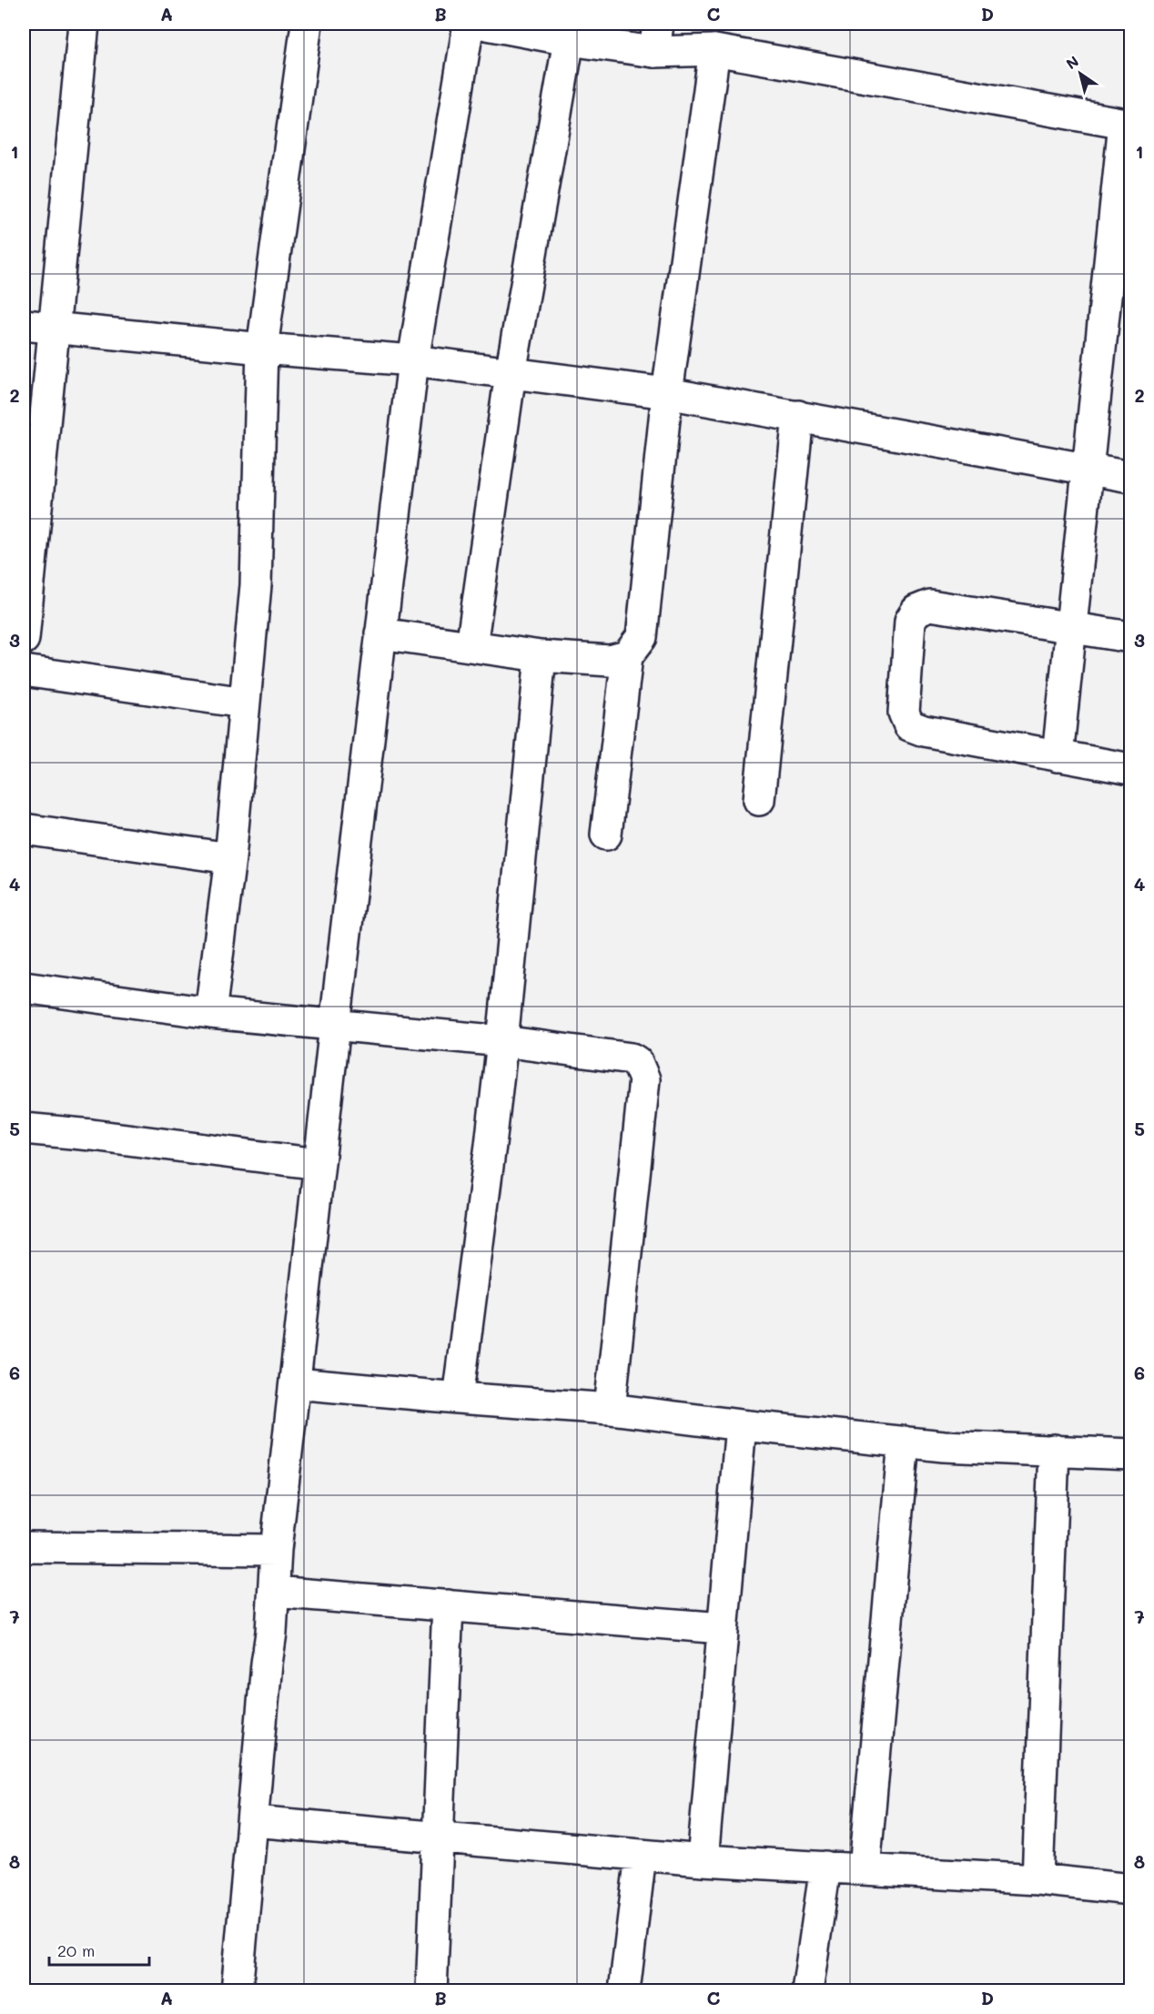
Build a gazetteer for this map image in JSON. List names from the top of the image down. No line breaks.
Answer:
{"scale_bar":"20 m","north":"top left","grid":{"columns":["A","B","C","D"],"rows":["1","2","3","4","5","6","7","8"]}}
